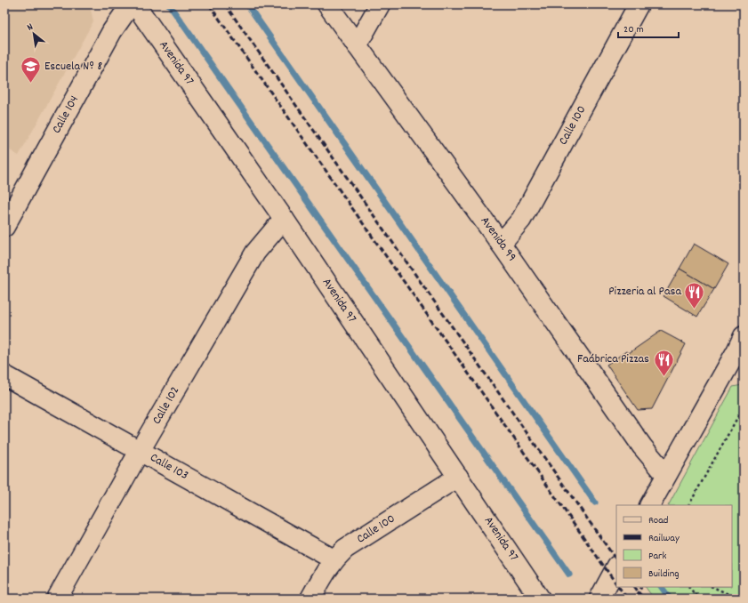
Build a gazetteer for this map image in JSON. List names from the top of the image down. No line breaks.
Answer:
{"streets":{"street":["Avenida 97","Calle 104","Calle 100","Avenida 99","Calle 102","Calle 103"]},"crossings":[["Avenida 97","Calle 100"],["Avenida 97","Calle 102"],["Calle 100","Avenida 99"],["Calle 100","Calle 103"],["Calle 102","Calle 103"]],"places":{"school or university":["Escuela Nº 8"],"restaurant":["Pizzeria al Pasa","Faábrica Pizzas"]},"legend":["Road","Railway","Park","Building"],"scale_bar":"20 m","north":"top left"}
